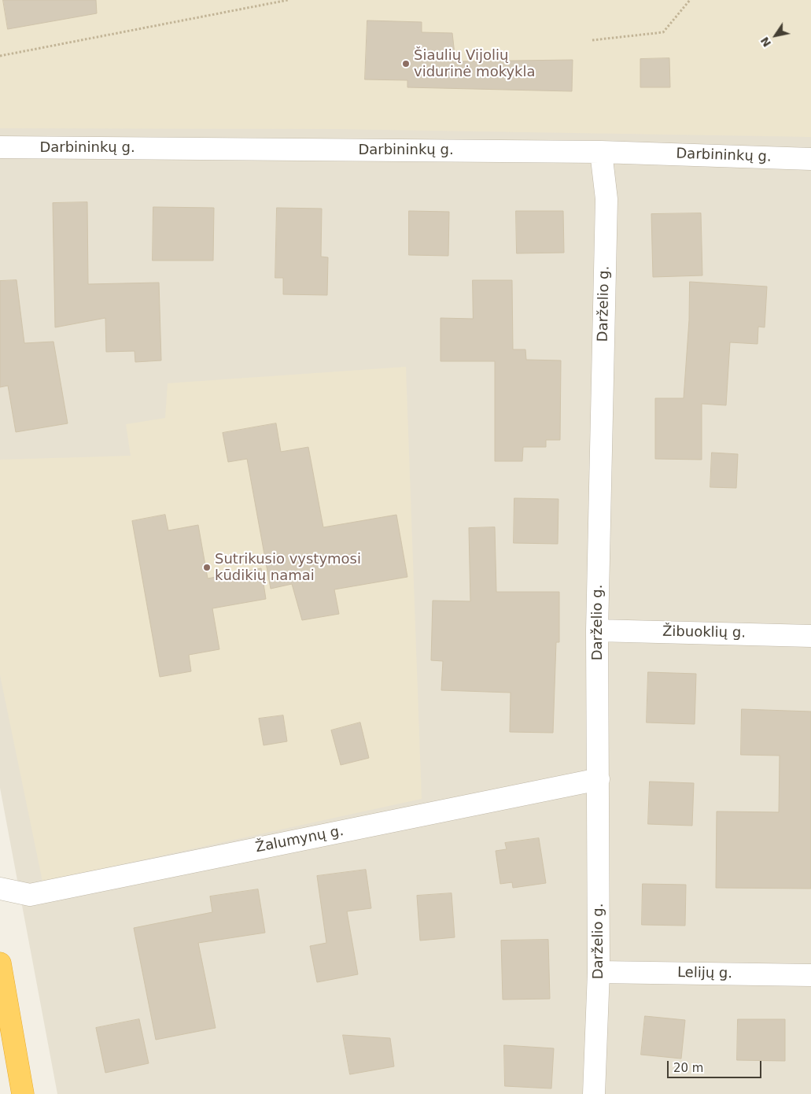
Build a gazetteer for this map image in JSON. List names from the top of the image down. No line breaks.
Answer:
{"streets":{"street":["Darbininkų g.","Darželio g.","Žibuoklių g.","Žalumynų g.","Lelijų g."]},"crossings":[["Darbininkų g.","Darželio g."],["Darželio g.","Žibuoklių g."],["Darželio g.","Žalumynų g."],["Darželio g.","Lelijų g."]],"places":["Šiaulių Vijolių vidurinė mokykla","Sutrikusio vystymosi kūdikių namai"],"scale_bar":"20 m","north":"bottom left"}
